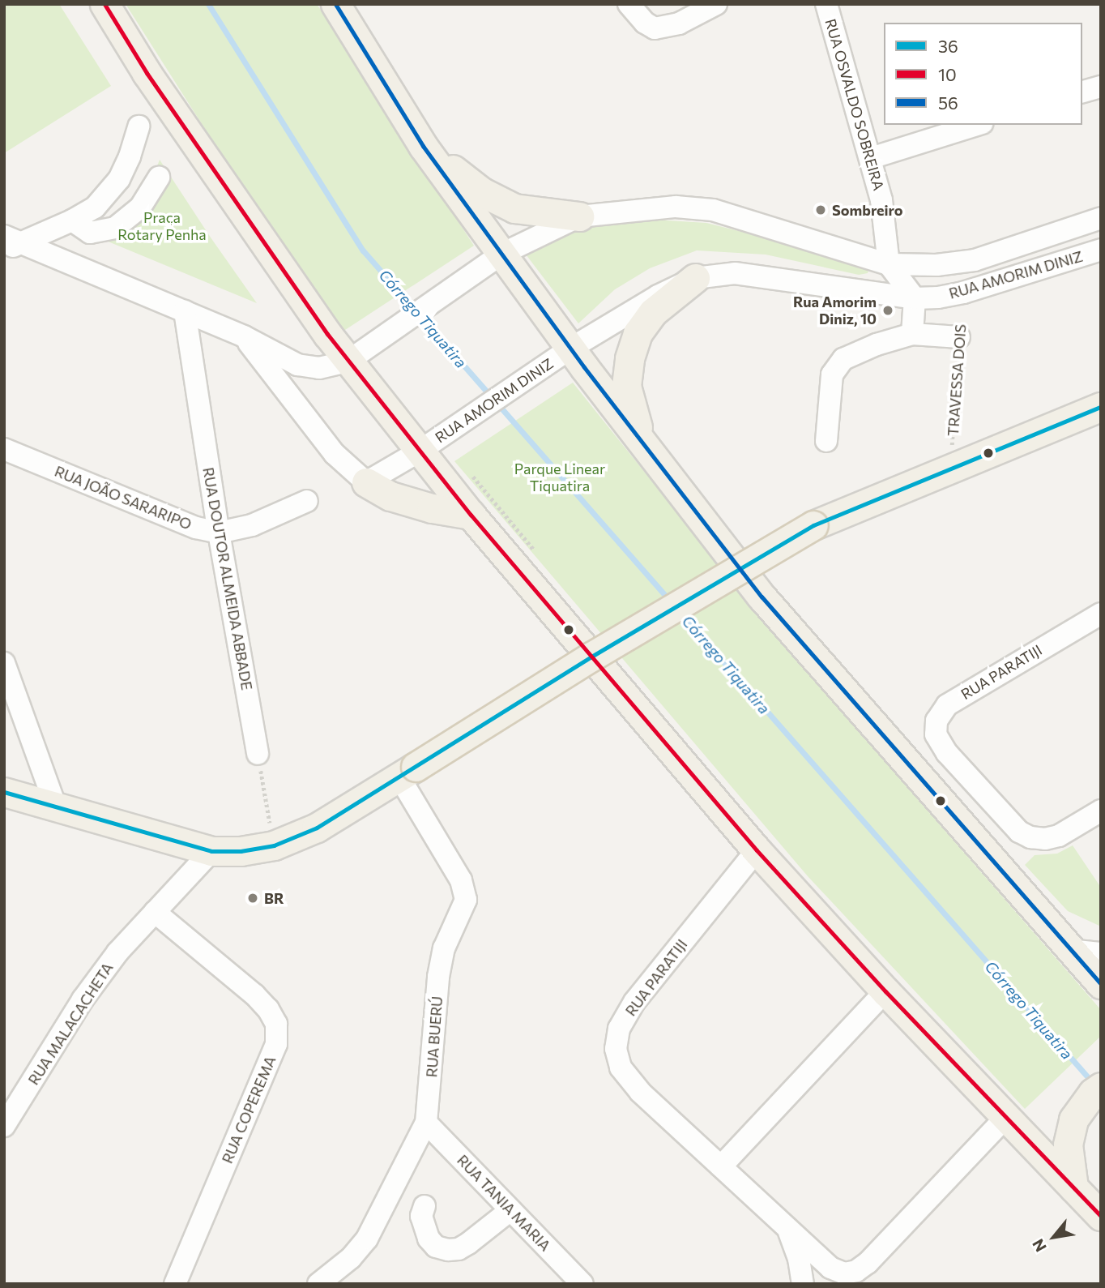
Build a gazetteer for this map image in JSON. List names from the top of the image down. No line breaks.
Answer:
{"streets":{"street":["RUA OSVALDO SOBREIRA","RUA AMORIM DINIZ","RUA JOÃO SARARIPO","RUA DOUTOR ALMEIDA ABBADE","RUA PARATIJI","RUA MALACACHETA","RUA BUERÚ","RUA COPEREMA","RUA TANIA MARIA"],"path":["TRAVESSA DOIS"]},"crossings":[["RUA OSVALDO SOBREIRA","RUA AMORIM DINIZ"],["RUA AMORIM DINIZ","RUA DOUTOR ALMEIDA ABBADE"],["RUA JOÃO SARARIPO","RUA DOUTOR ALMEIDA ABBADE"],["RUA MALACACHETA","RUA COPEREMA"],["RUA BUERÚ","RUA TANIA MARIA"]],"water":["Córrego Tiquatira"],"parks":["Praça Rotary Penha","Parque Linear Tiquatira"],"places":["Sombreiro","Rua Amorim Diniz, 10","BR"],"lines":["transit line 10","transit line 56","transit line 36"],"legend":["36","10","56"],"north":"bottom left"}
